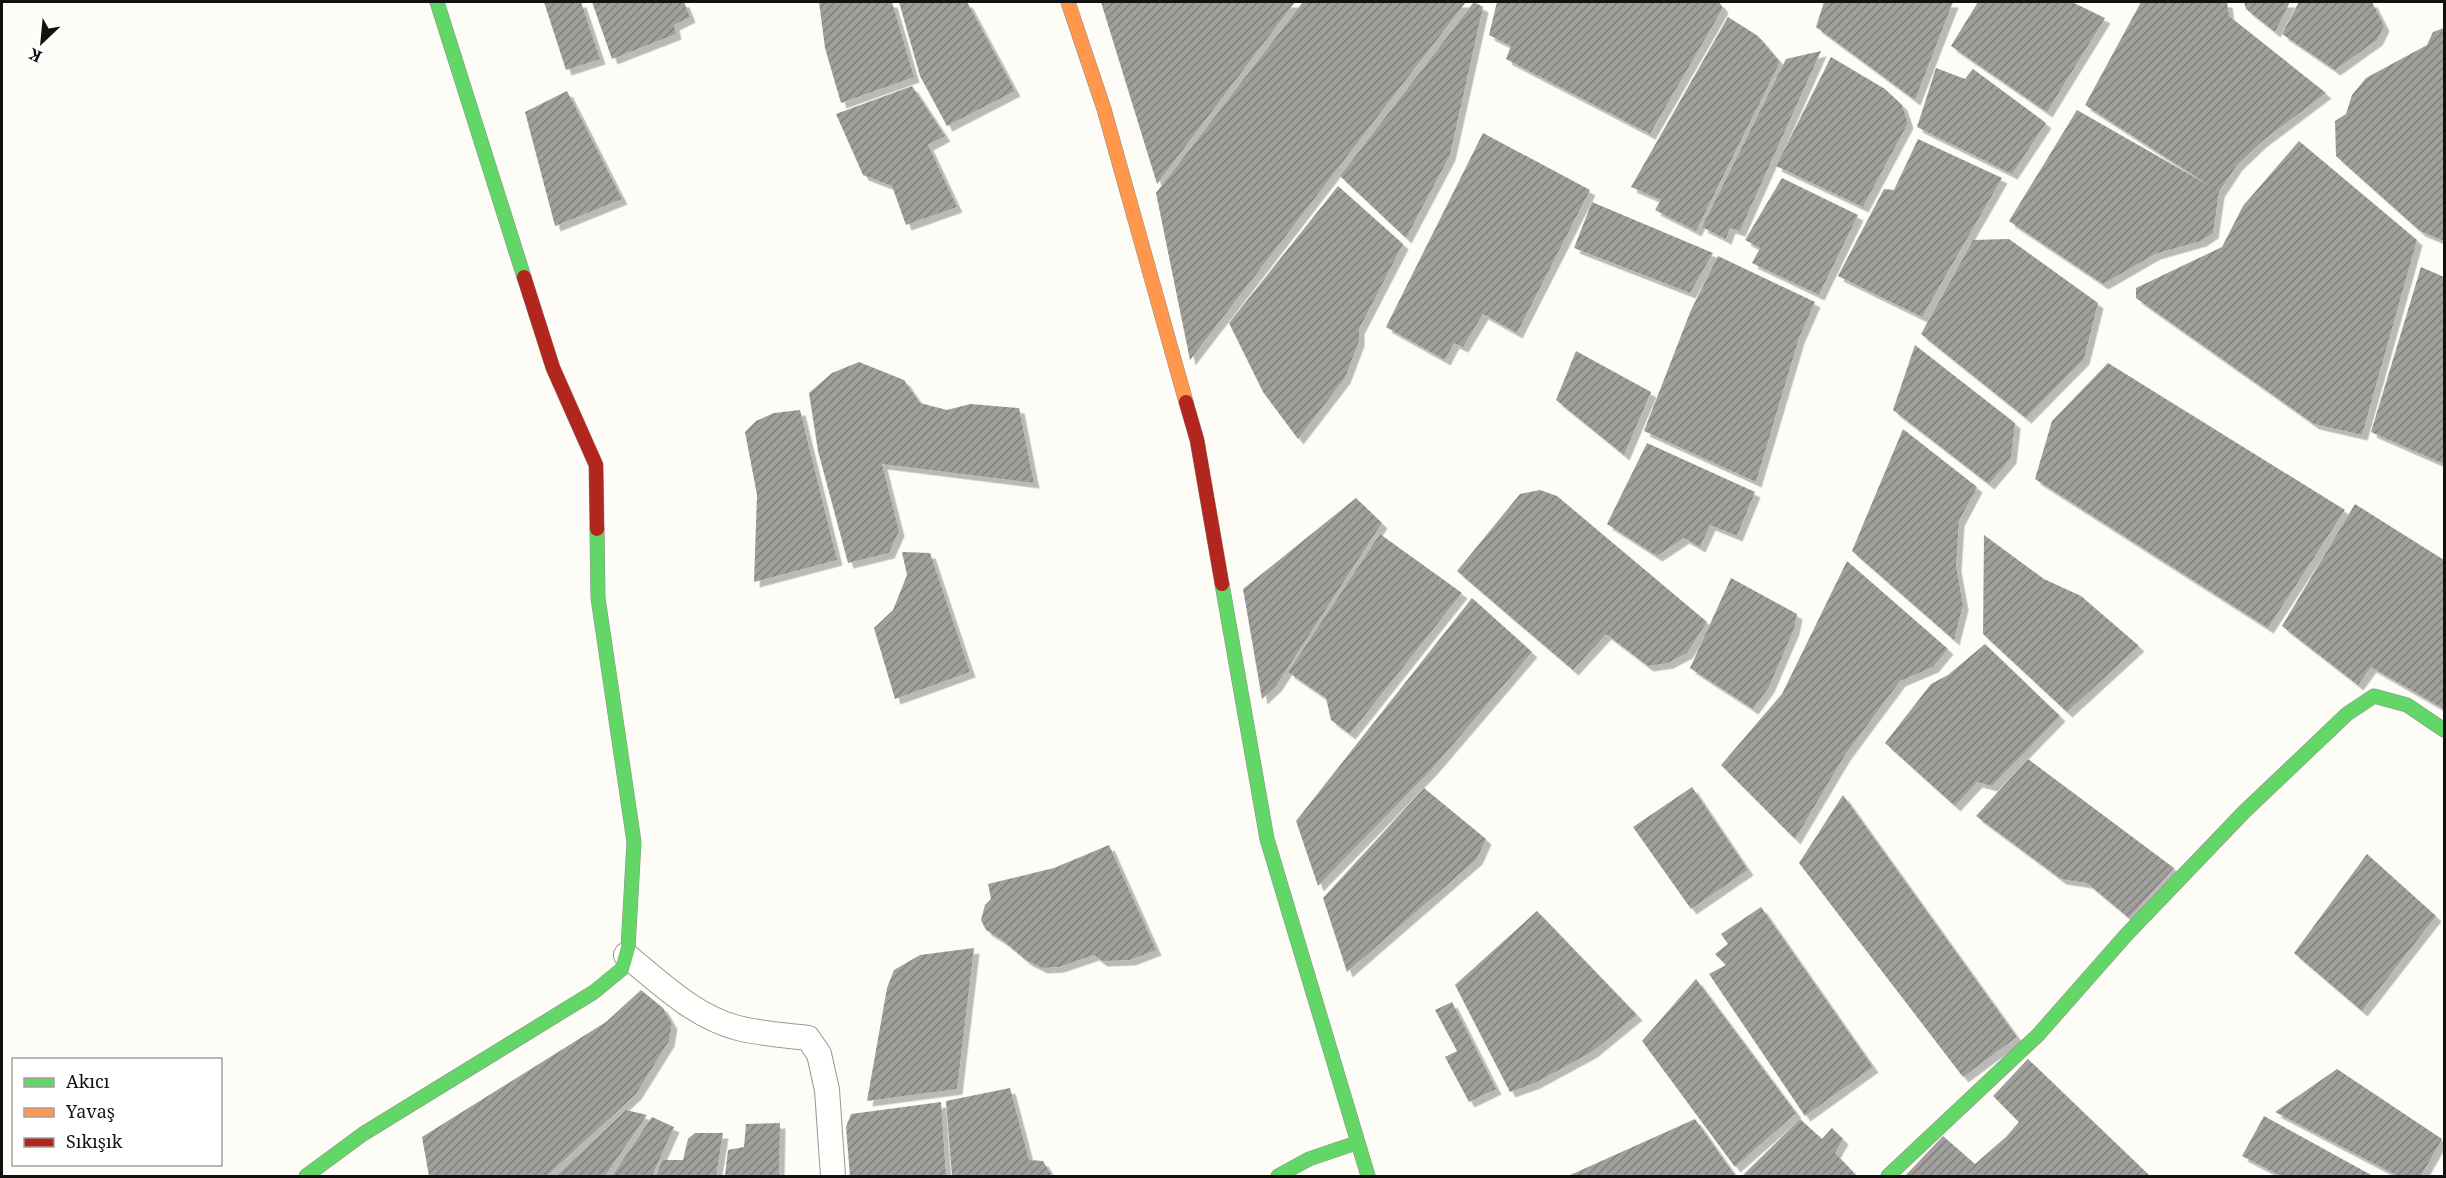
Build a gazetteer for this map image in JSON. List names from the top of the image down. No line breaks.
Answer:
{"legend":["Akıcı","Yavaş","Sıkışık"],"north":"bottom left"}
